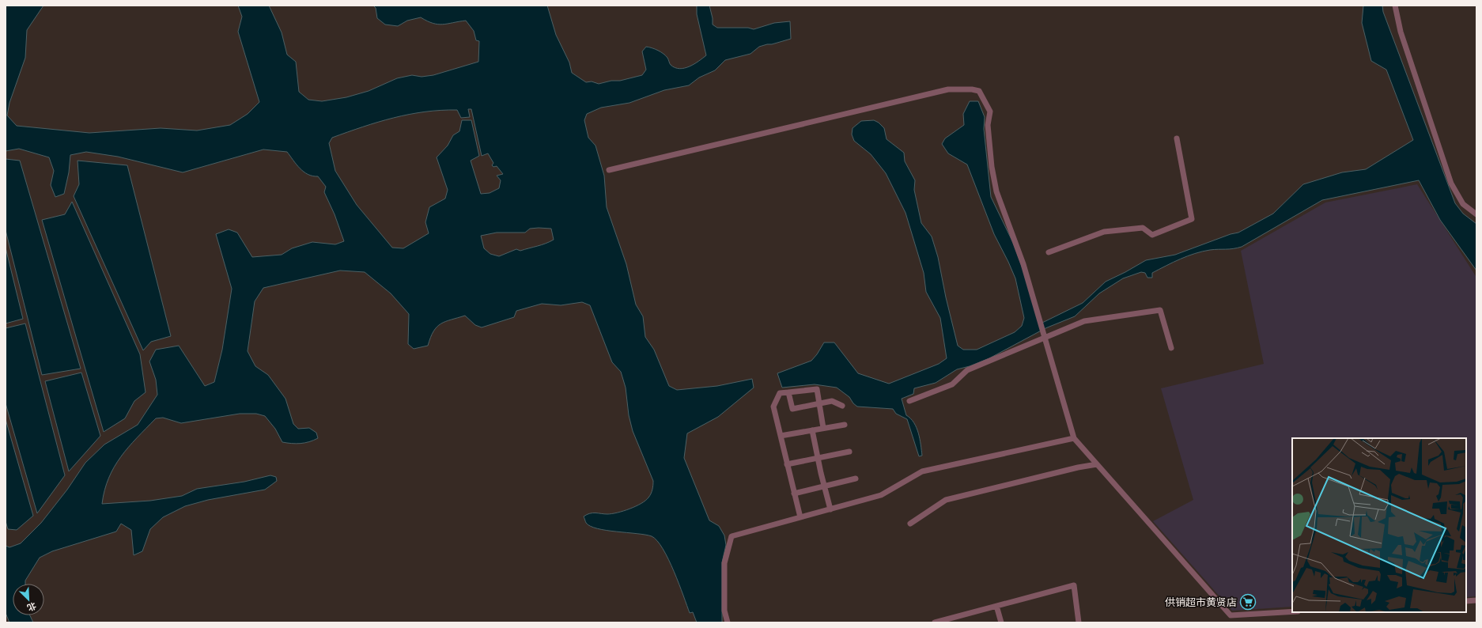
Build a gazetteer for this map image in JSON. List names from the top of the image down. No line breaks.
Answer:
{"places":{"supermarket":["供销超市黄贤店"]},"north":"bottom right"}
